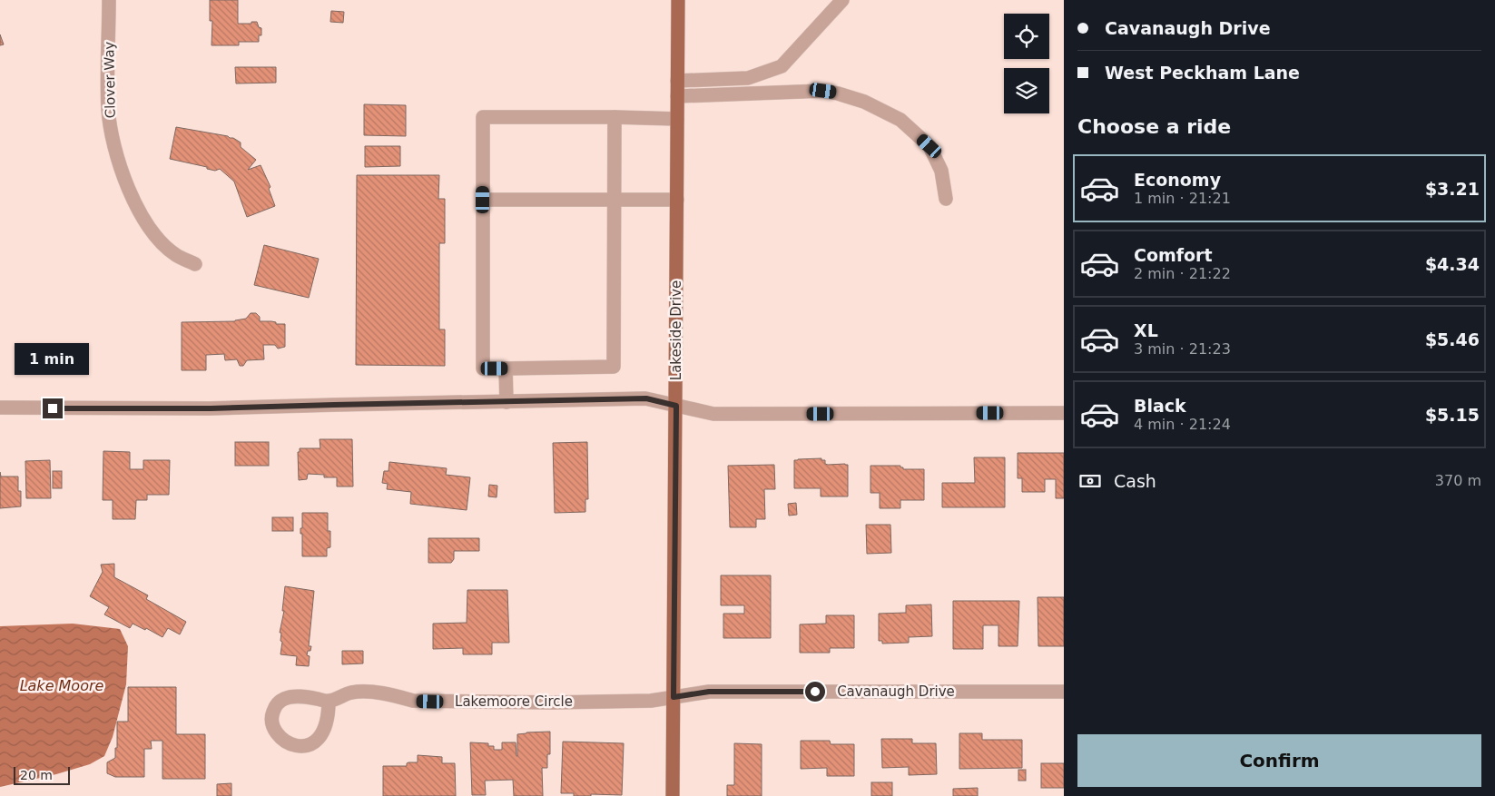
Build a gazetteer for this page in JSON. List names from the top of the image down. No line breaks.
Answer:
{"streets":{"main road":["Lakeside Drive"],"street":["Clover Way","Cavanaugh Drive","Lakemoore Circle"]},"crossings":[["Lakeside Drive","Cavanaugh Drive"],["Lakeside Drive","Lakemoore Circle"],["Cavanaugh Drive","Lakemoore Circle"]],"water":["Lake Moore"],"scale_bar":"20 m","page":{"banner":["Cavanaugh Drive","West Peckham Lane"],"heading":"Choose a ride","list":[{"name":"Economy","note":"1 min · 21:21","value":"$3.21"},{"name":"Comfort","note":"2 min · 21:22","value":"$4.34"},{"name":"XL","note":"3 min · 21:23","value":"$5.46"},{"name":"Black","note":"4 min · 21:24","value":"$5.15"}],"bubble":"1 min","pay":["Cash","370 m"],"buttons":"Confirm","scale":"20 m"}}
